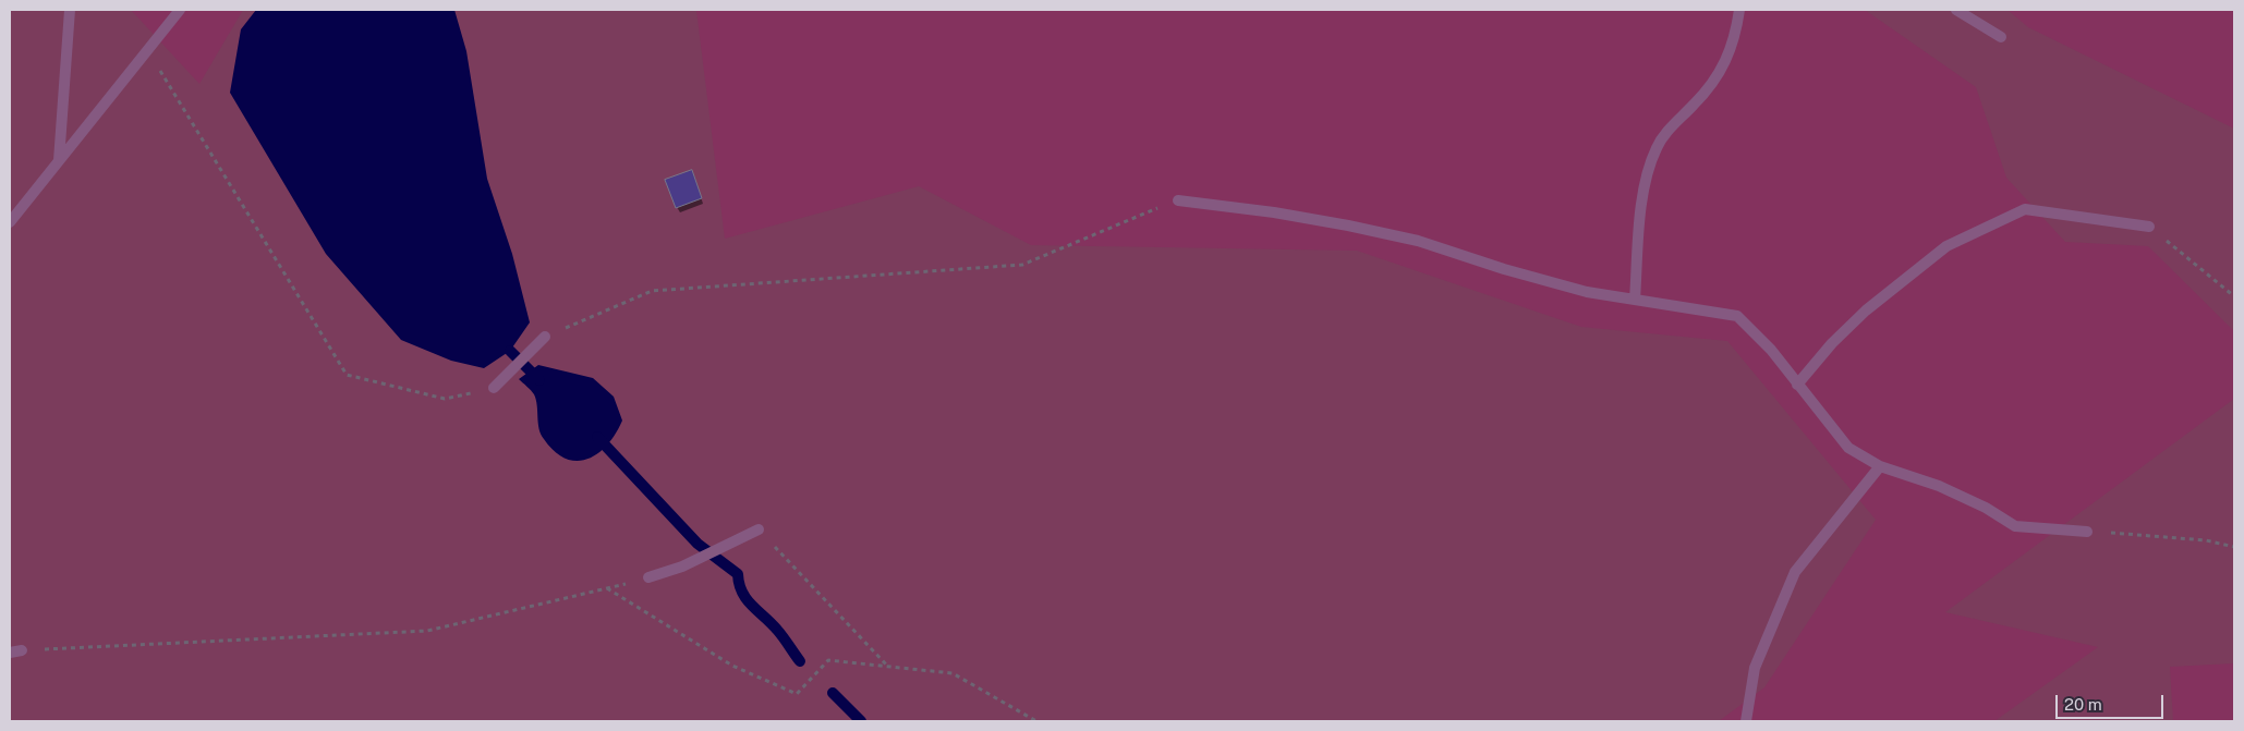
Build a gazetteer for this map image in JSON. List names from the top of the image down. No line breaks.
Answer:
{"scale_bar":"20 m"}
